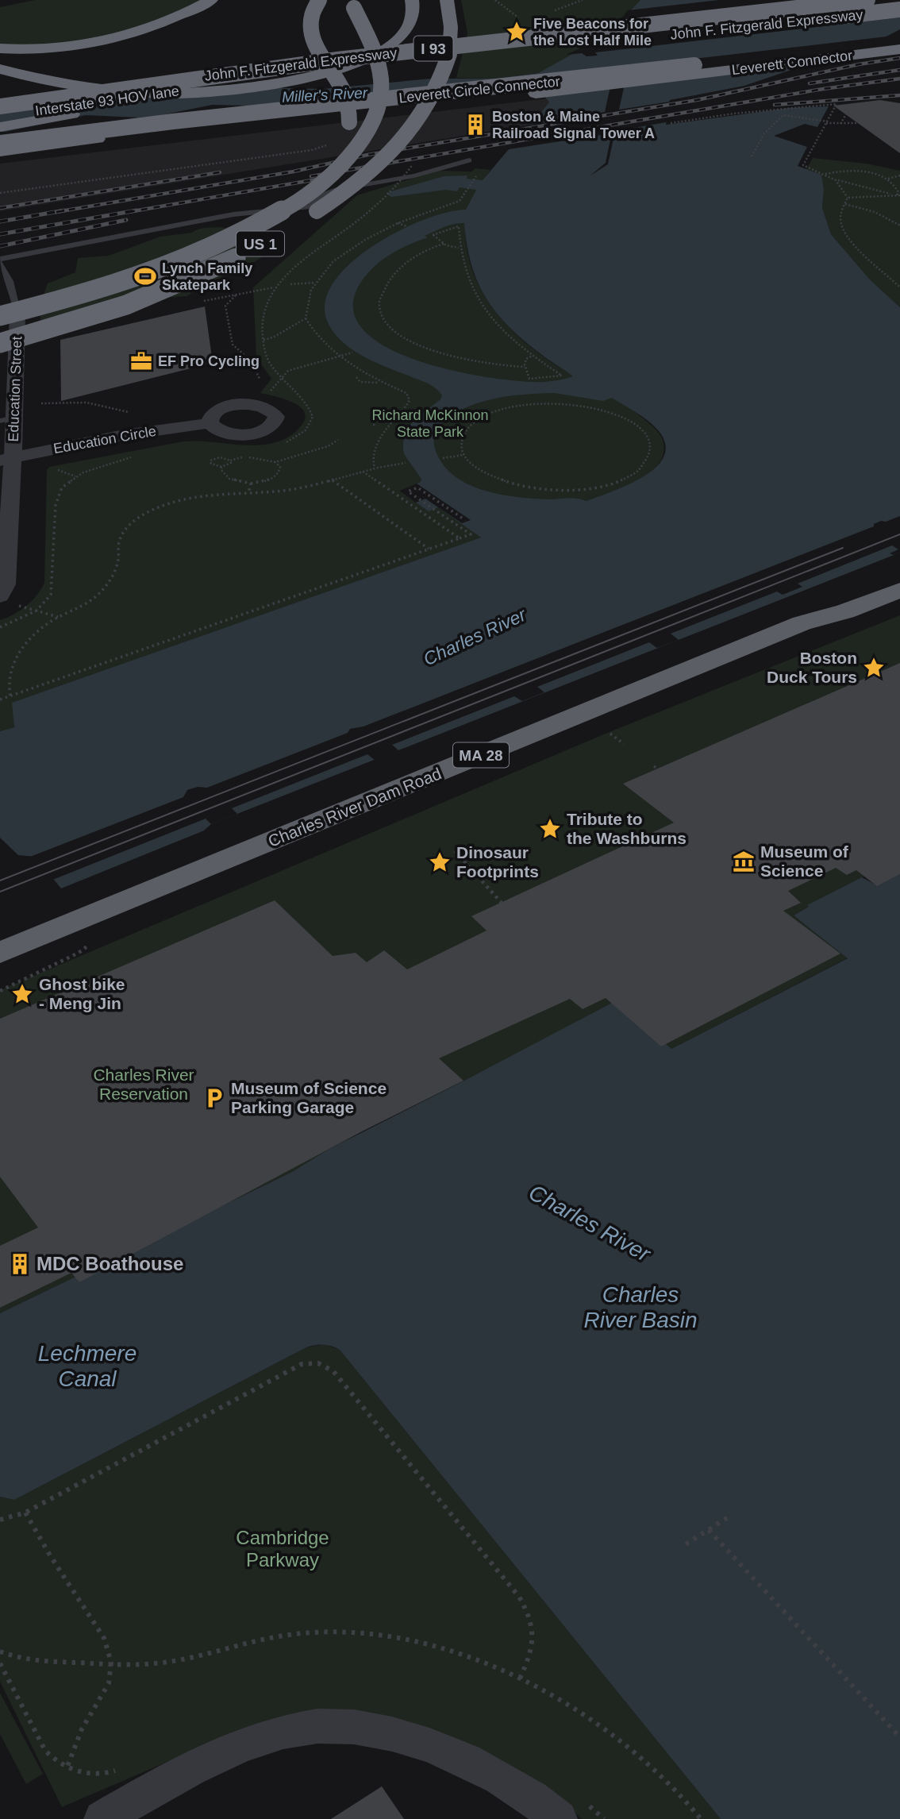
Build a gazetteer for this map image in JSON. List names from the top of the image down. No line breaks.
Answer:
{"streets":{"highway":["John F. Fitzgerald Expressway","I 93","Leverett Connector","Leverett Circle Connector","Interstate 93 HOV lane","US 1","MA 28","Charles River Dam Road"],"street":["Education Street","Education Circle"]},"crossings":[["John F. Fitzgerald Expressway","Interstate 93 HOV lane"],["Leverett Connector","Leverett Circle Connector"],["US 1","Education Street"],["Education Street","Education Circle"]],"water":["Miller's River","Charles River","Charles River Basin","Lechmere Canal"],"parks":["Richard McKinnon State Park","Charles River Reservation","Cambridge Parkway"],"places":{"place":["Five Beacons for the Lost Half Mile","Boston Duck Tours","Tribute to the Washburns","Dinosaur Footprints","Ghost bike - Meng Jin"],"building":["Boston & Maine Railroad Signal Tower A","MDC Boathouse"],"sports":["Lynch Family Skatepark"],"office":["EF Pro Cycling"],"museum":["Museum of Science"],"parking":["Museum of Science Parking Garage"]}}
